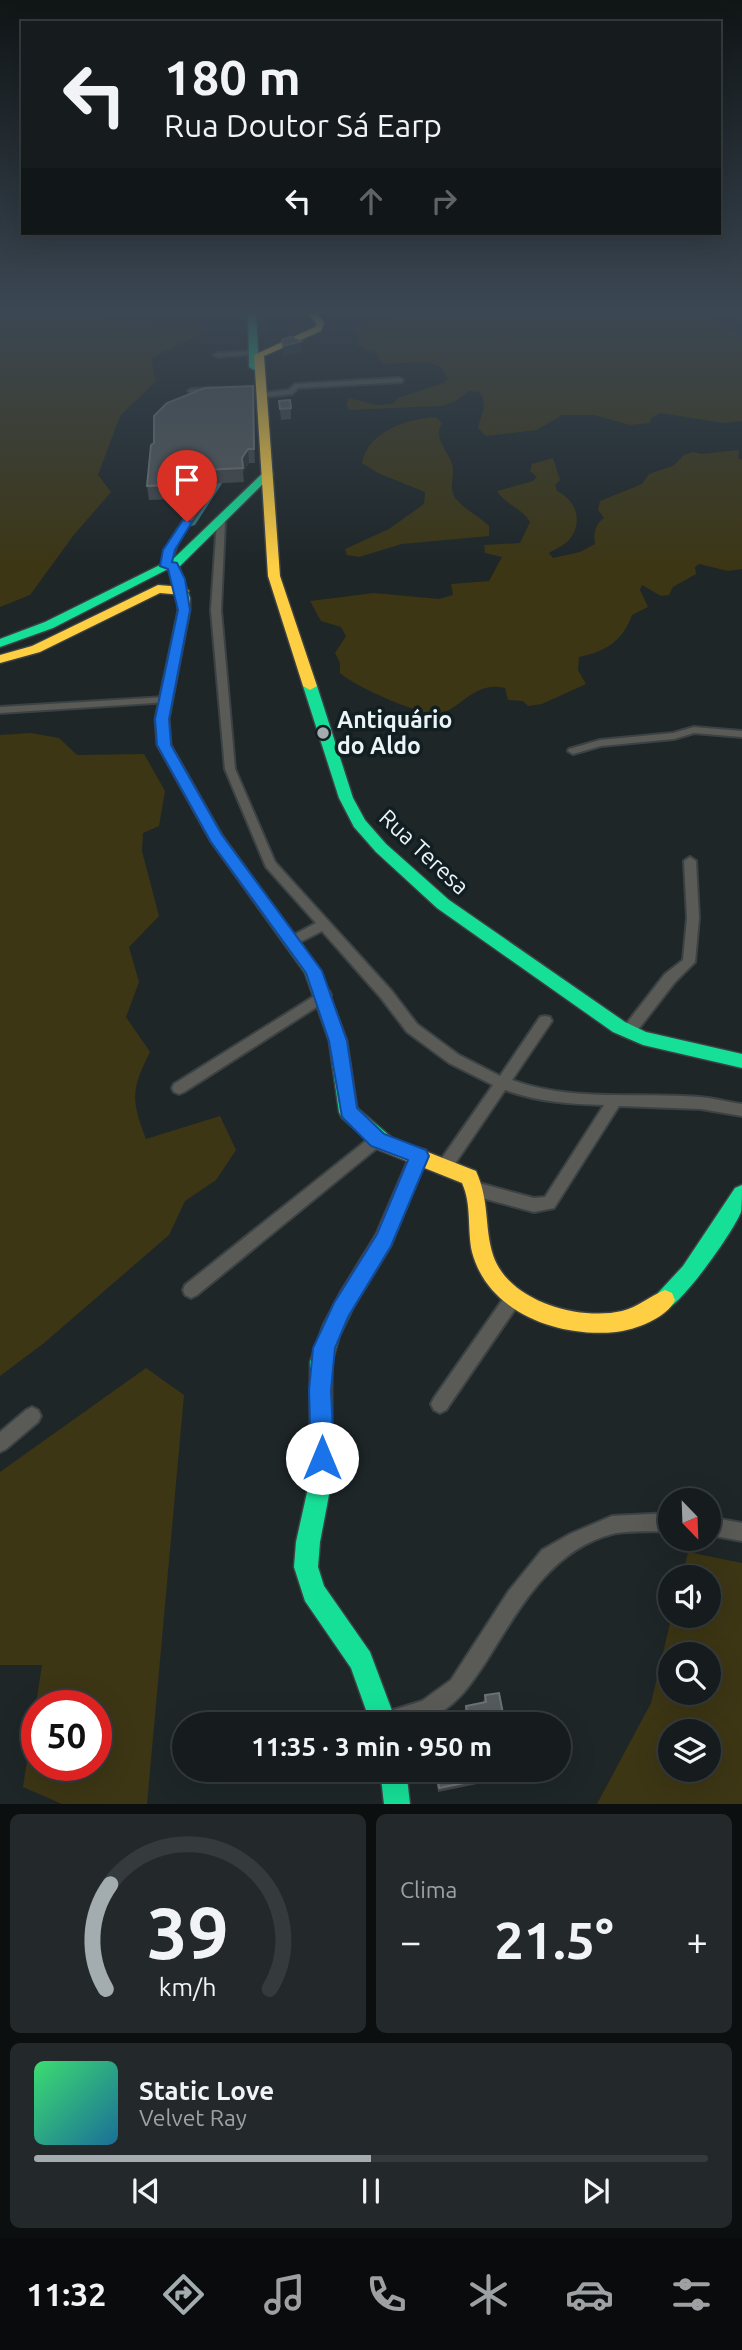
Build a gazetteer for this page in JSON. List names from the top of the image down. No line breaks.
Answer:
{"streets":{"main road":["Rua Teresa"]},"places":["Antiquário do Aldo"],"north":"bottom right","page":{"turn":["180 m","Rua Doutor Sá Earp"],"limit":"50","trip":"11:35 · 3 min · 950 m","tile":"Clima","heat":["−","21.5°","+"],"song":["Static Love","Velvet Ray"],"tabs":"11:32","gauge":["39","km/h"]}}
